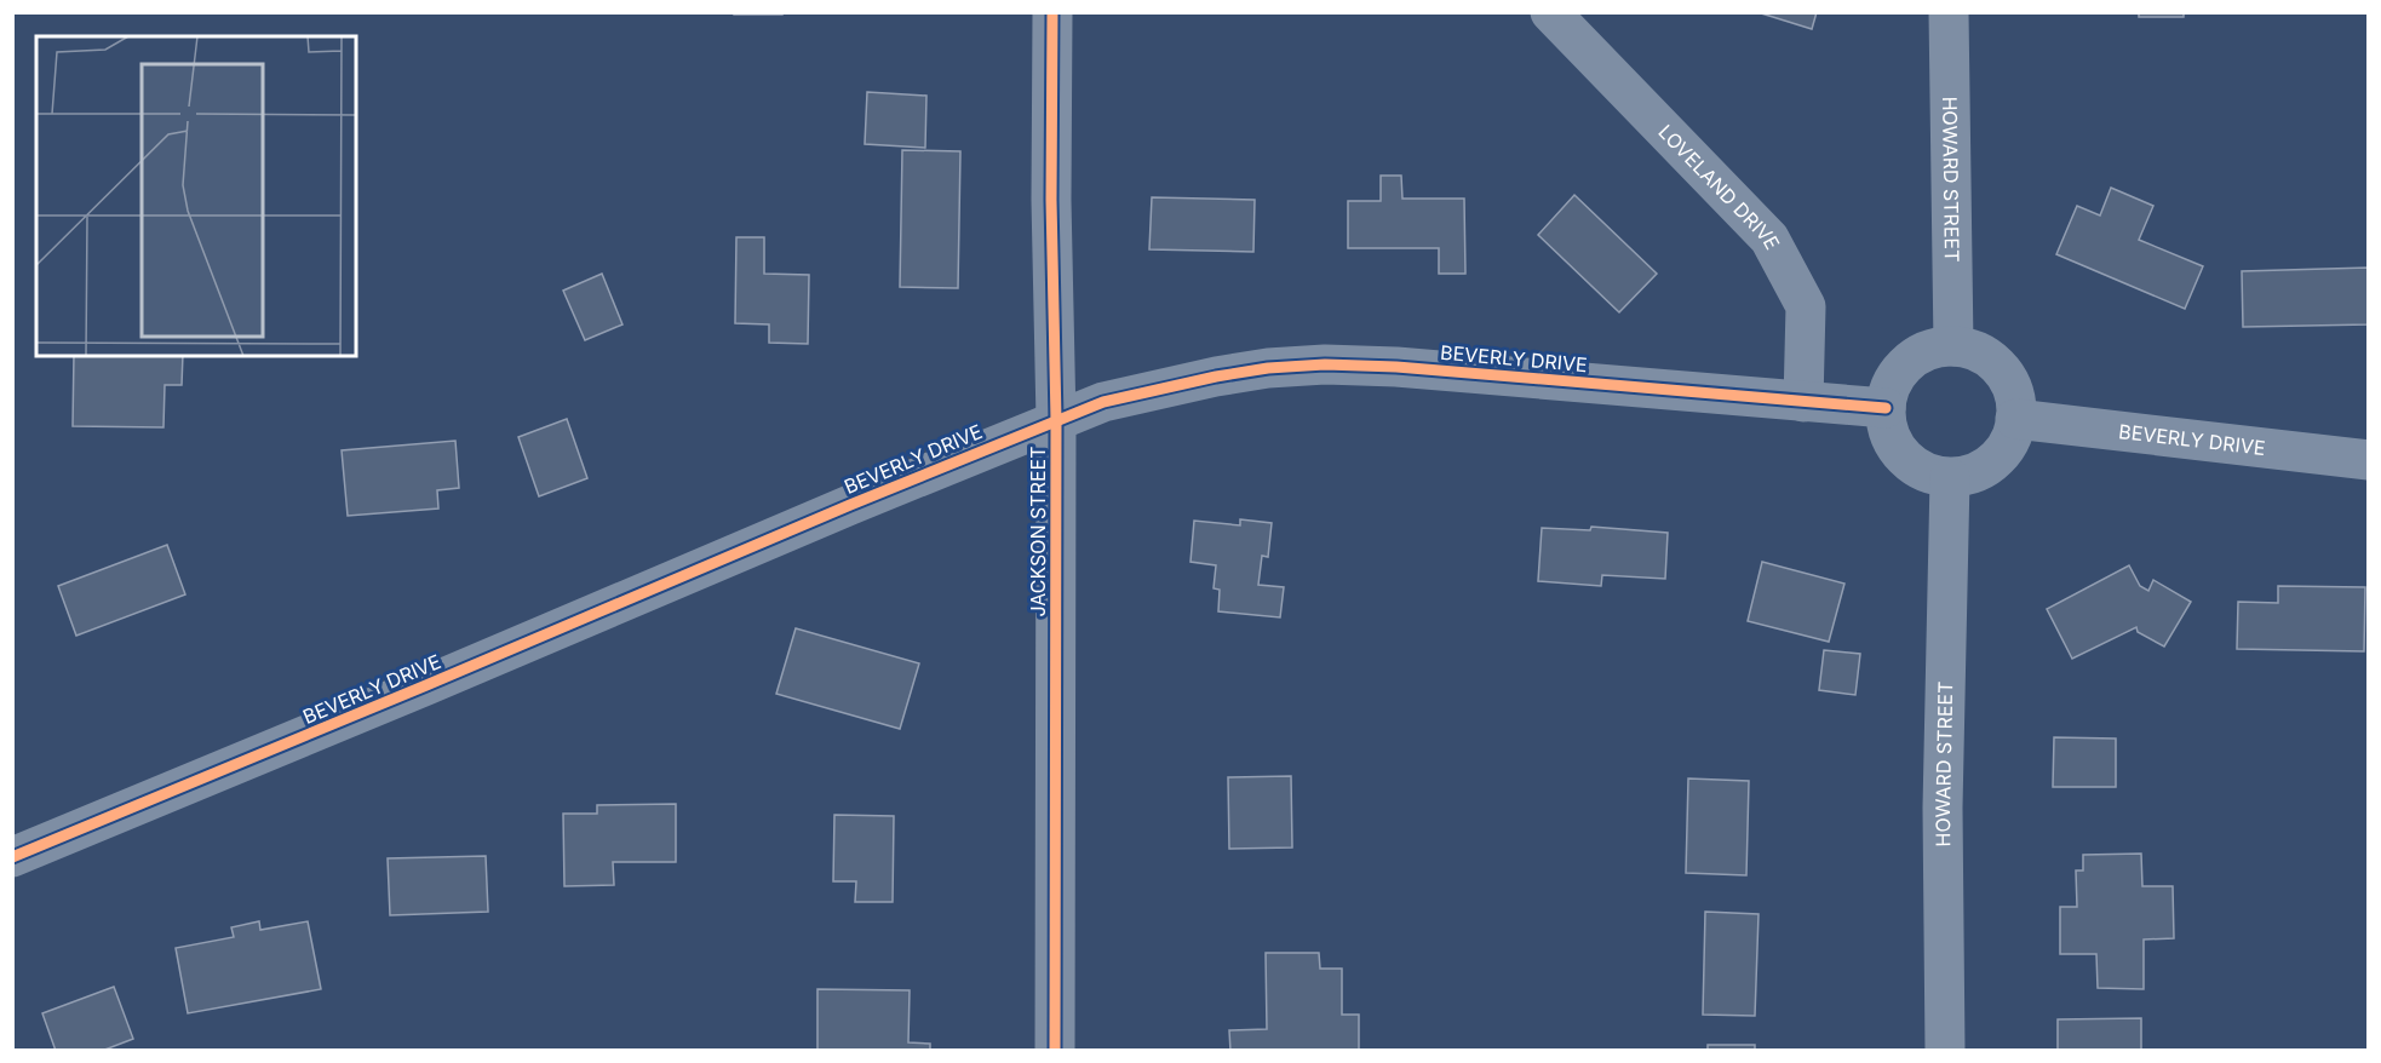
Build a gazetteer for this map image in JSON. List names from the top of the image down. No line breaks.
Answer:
{"streets":{"street":["HOWARD STREET","LOVELAND DRIVE","BEVERLY DRIVE","JACKSON STREET"]},"crossings":[["HOWARD STREET","BEVERLY DRIVE"],["LOVELAND DRIVE","BEVERLY DRIVE"],["BEVERLY DRIVE","JACKSON STREET"]]}
